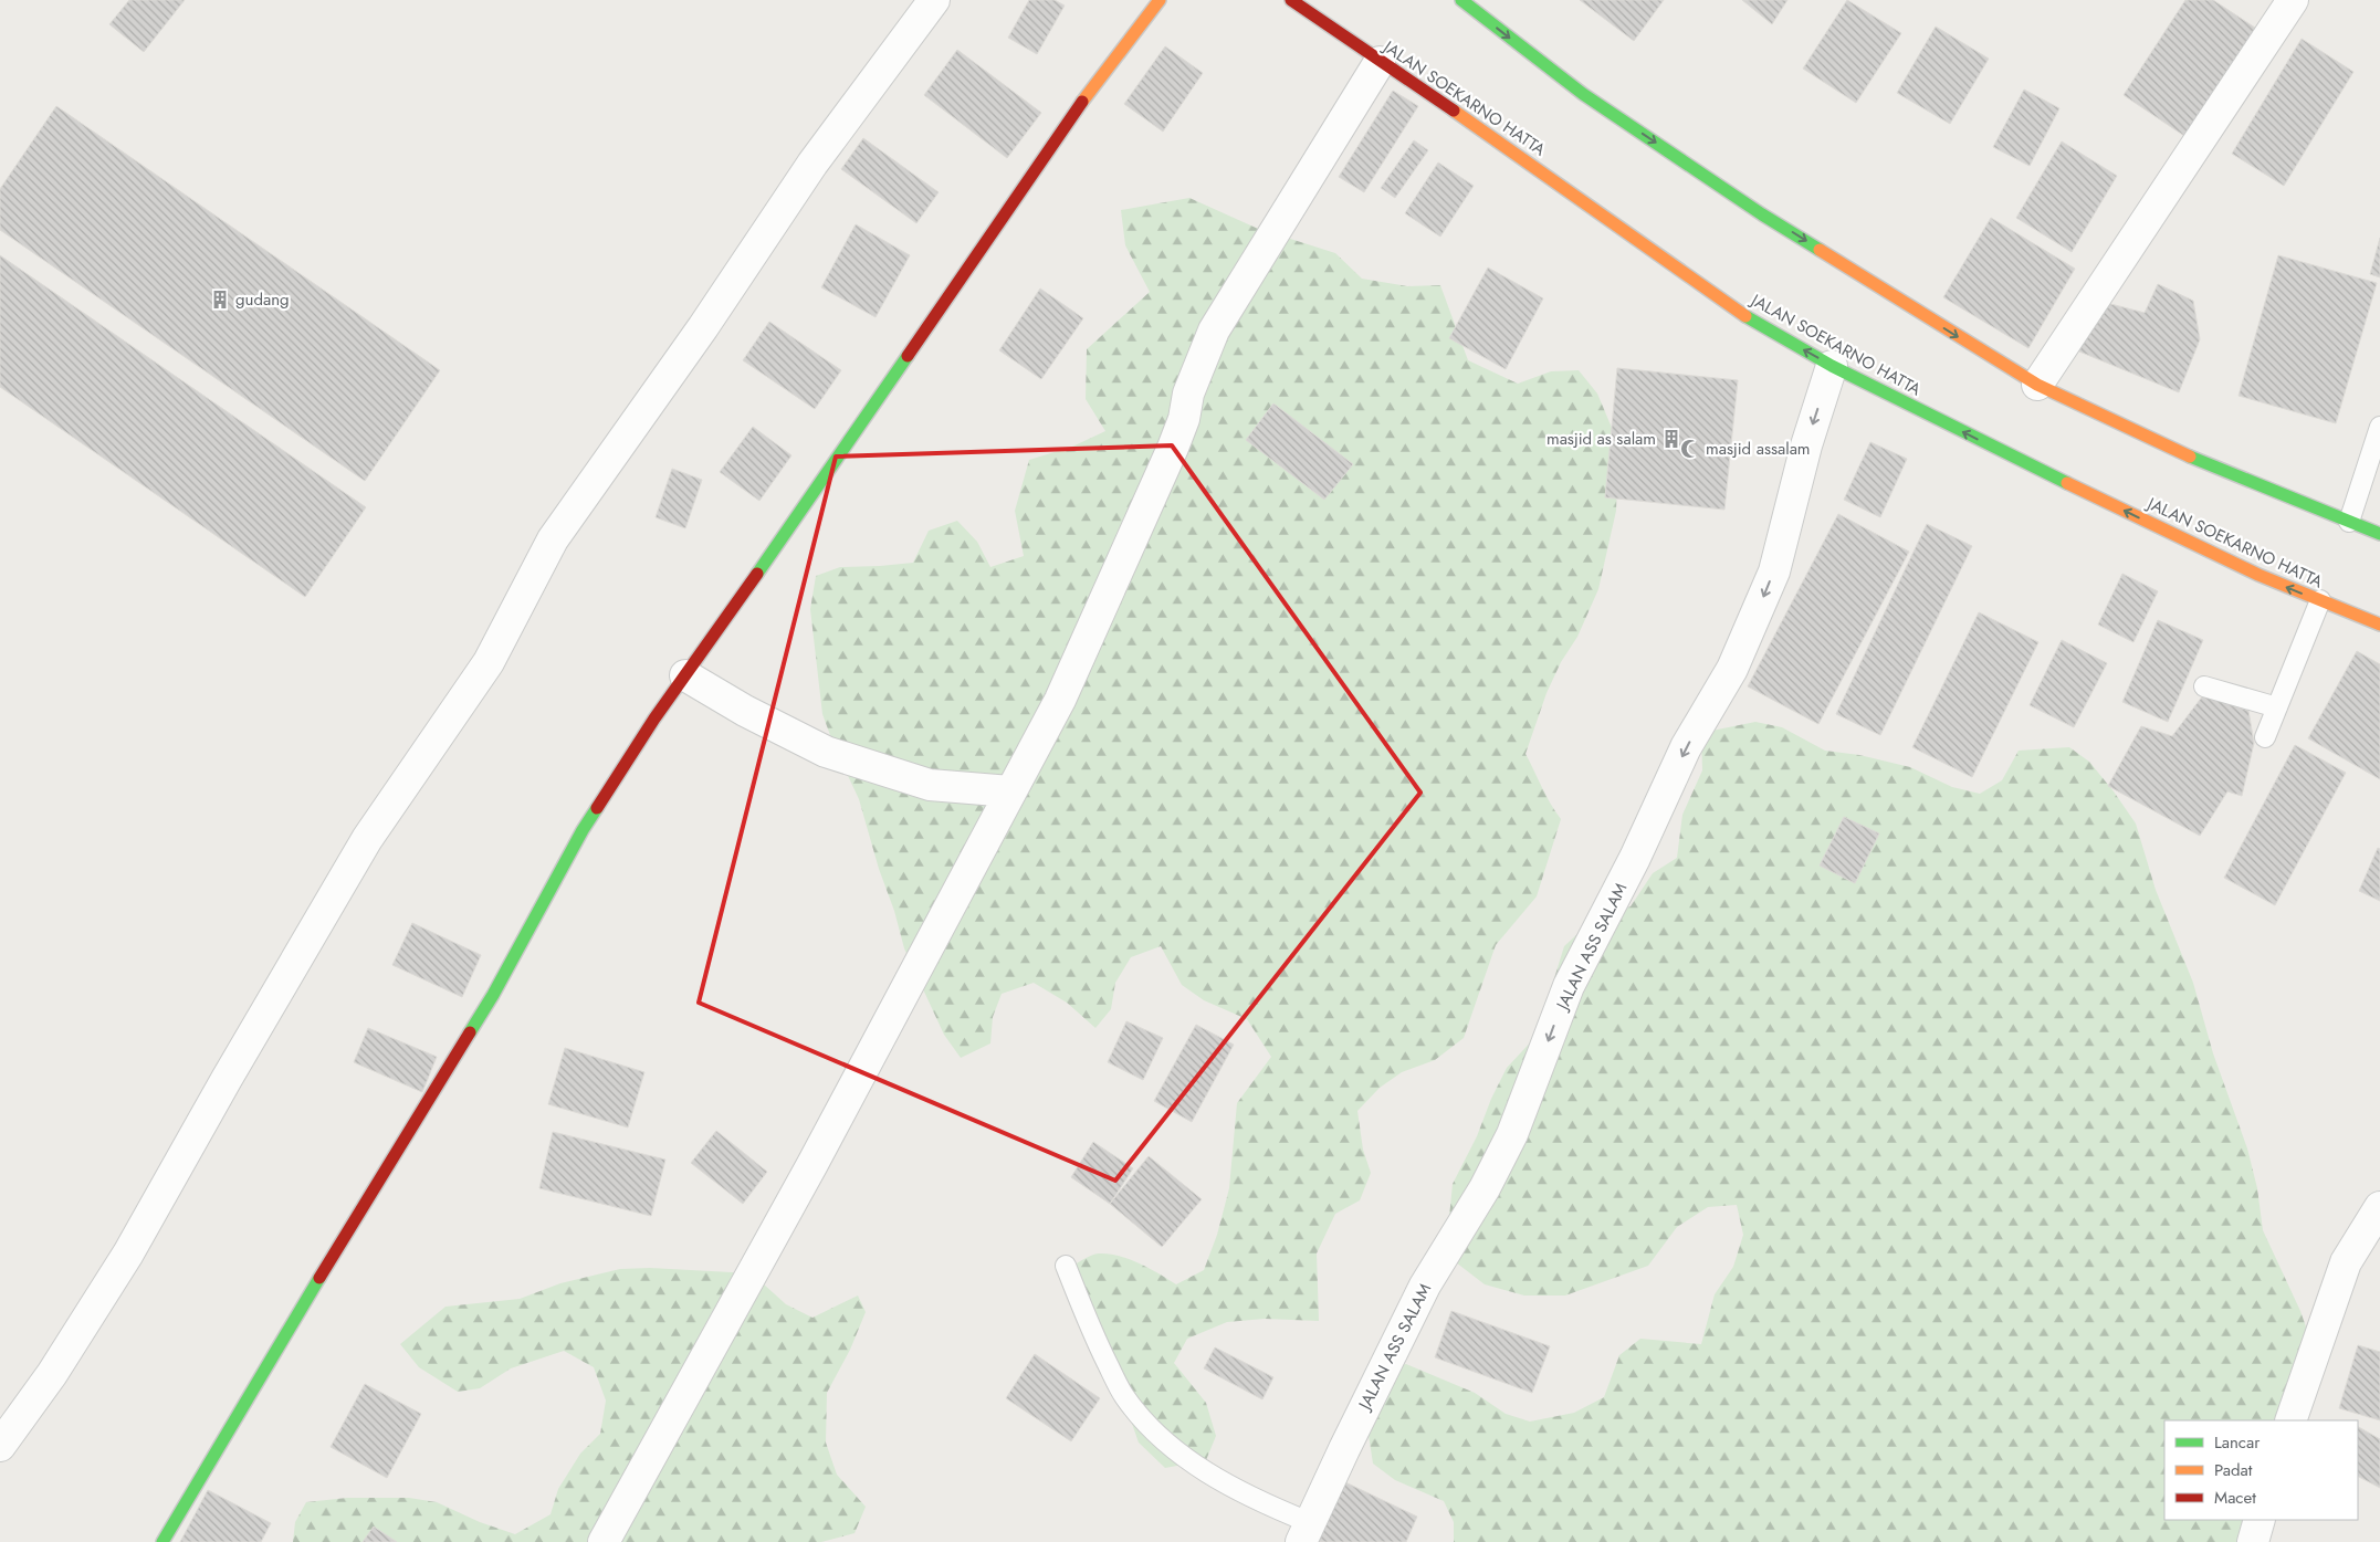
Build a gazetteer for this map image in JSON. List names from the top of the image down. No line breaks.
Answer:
{"streets":{"main road":["JALAN SOEKARNO HATTA"],"street":["JALAN ASS SALAM"]},"crossings":[["JALAN SOEKARNO HATTA","JALAN ASS SALAM"]],"one_way":["JALAN ASS SALAM"],"places":{"building":["gudang","masjid as salam"],"mosque":["masjid assalam"]},"legend":["Lancar","Padat","Macet"]}
